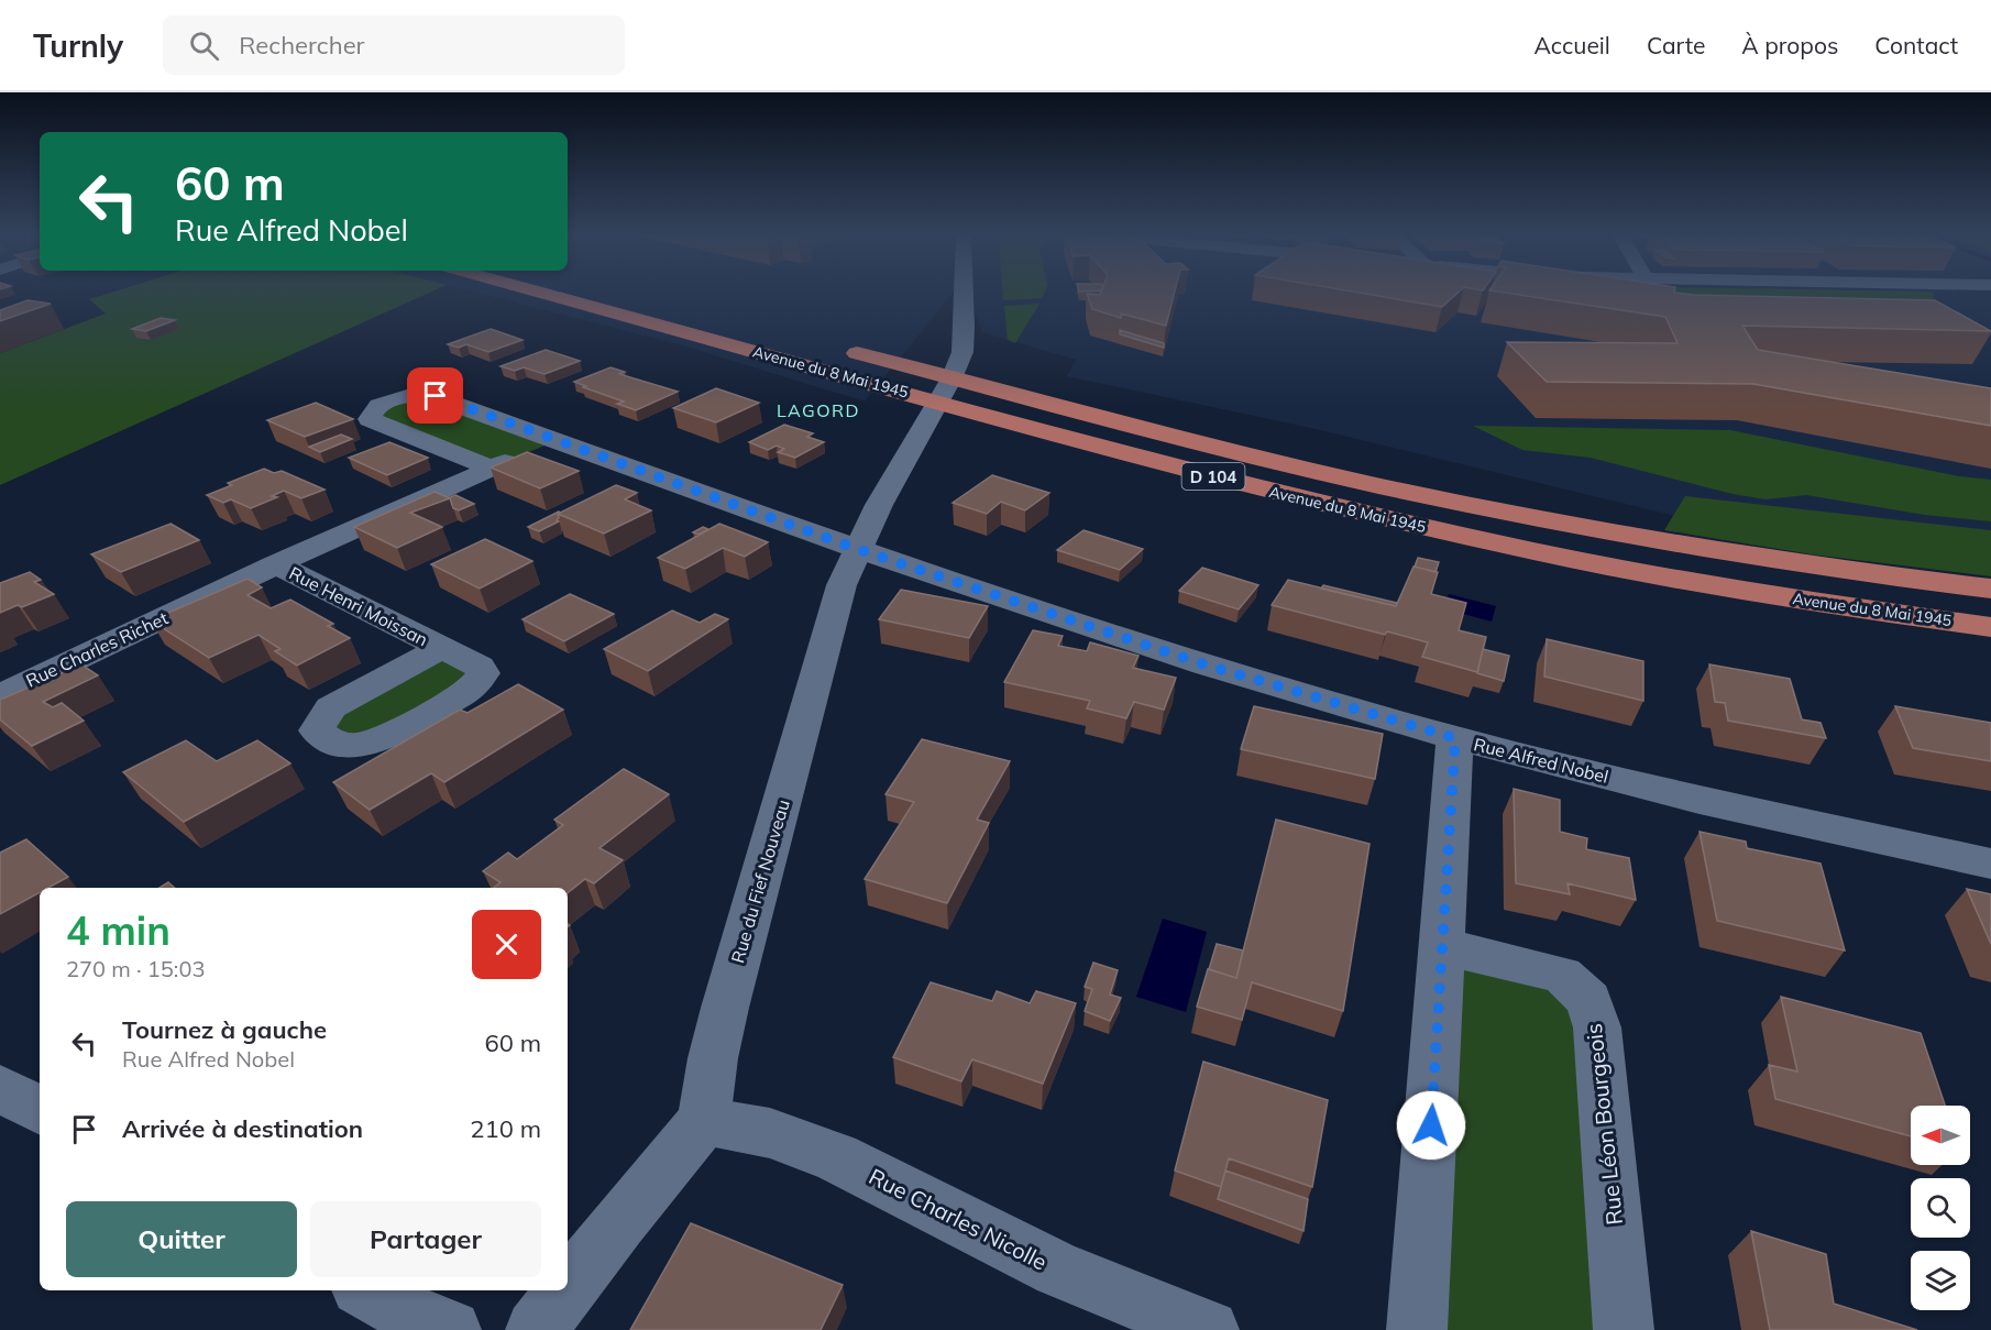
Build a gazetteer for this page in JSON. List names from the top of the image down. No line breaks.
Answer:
{"streets":{"main road":["Avenue du 8 Mai 1945","D 104"],"street":["Rue Henri Moissan","Rue Charles Richet","Rue Alfred Nobel","Rue du Fief Nouveau","Rue Léon Bourgeois","Rue Charles Nicolle"]},"crossings":[["Avenue du 8 Mai 1945","Rue du Fief Nouveau"],["Rue Henri Moissan","Rue Charles Richet"],["Rue Charles Richet","Rue Alfred Nobel"],["Rue Alfred Nobel","Rue du Fief Nouveau"],["Rue du Fief Nouveau","Rue Charles Nicolle"]],"districts":["LAGORD"],"north":"left","page":{"header":"Turnly","search":"Rechercher","nav":["Accueil","Carte","À propos","Contact"],"turn":["60 m","Rue Alfred Nobel"],"heading":["4 min","270 m · 15:03"],"list":[{"name":"Tournez à gauche","note":"Rue Alfred Nobel","value":"60 m"},{"name":"Arrivée à destination","value":"210 m"}],"buttons":["Quitter","Partager"]}}
